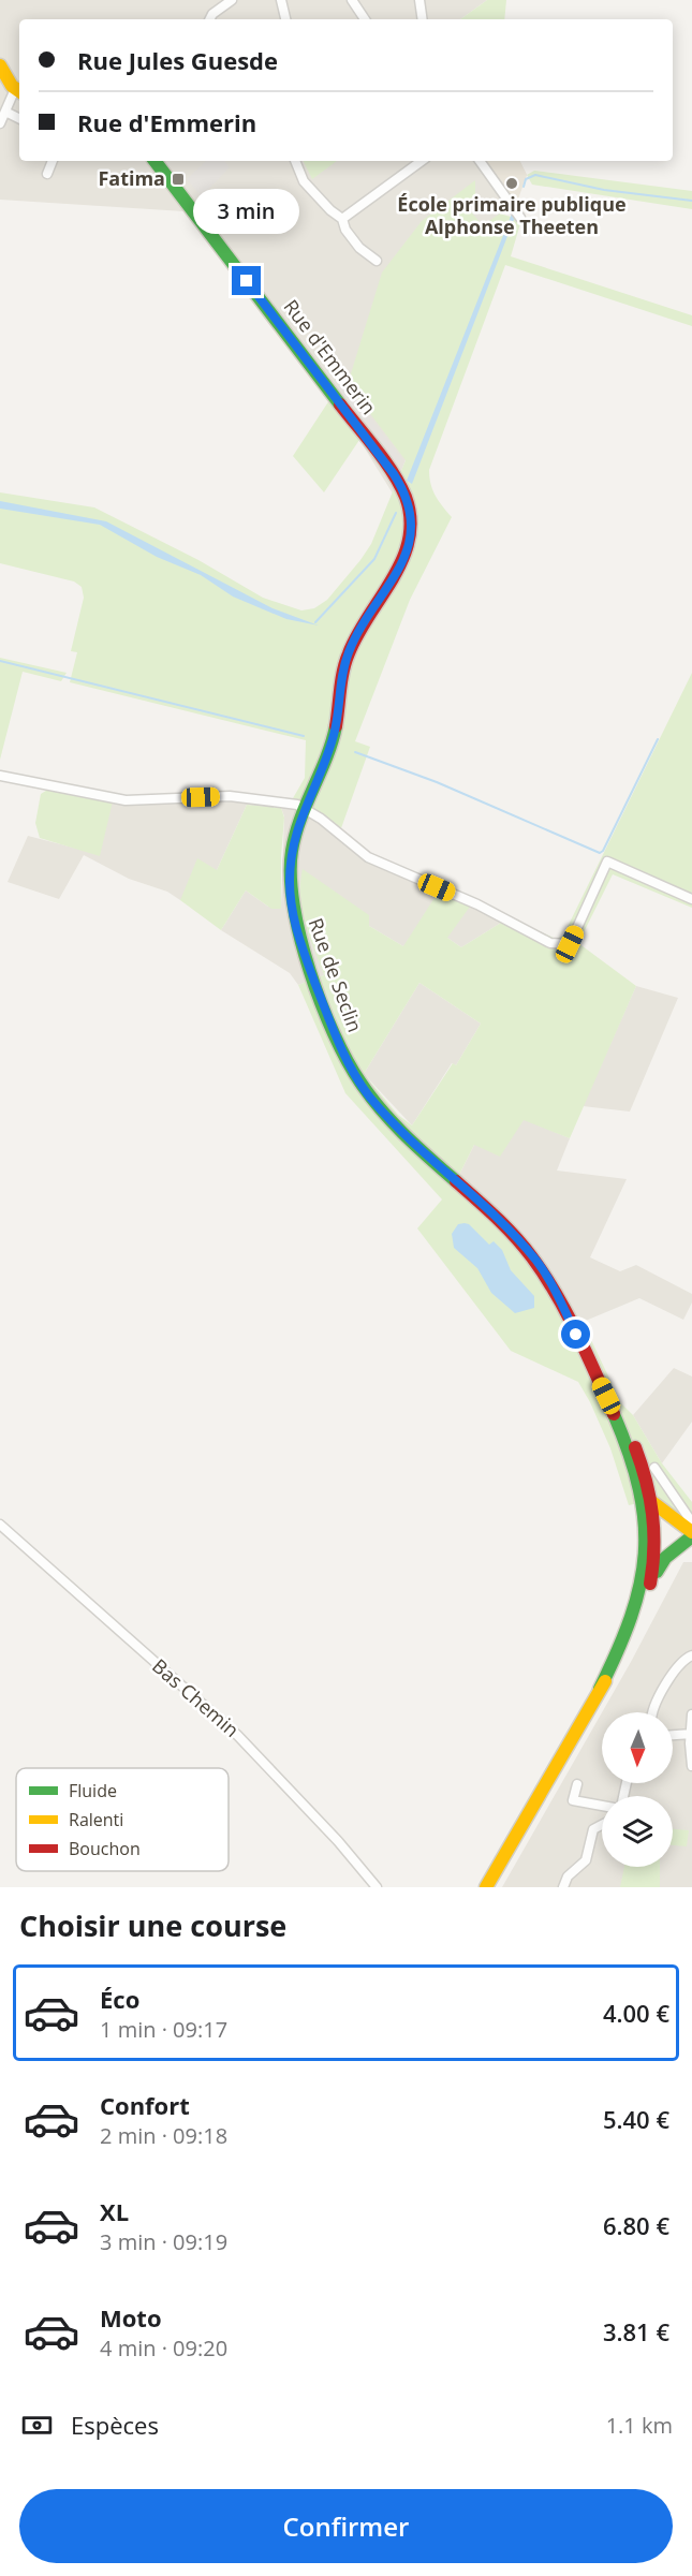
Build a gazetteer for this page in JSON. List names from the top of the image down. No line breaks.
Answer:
{"streets":{"main road":["Rue d'Emmerin","Rue de Seclin"],"street":["Bas Chemin"]},"crossings":[["Rue d'Emmerin","Rue de Seclin"]],"places":{"transit":["Fatima"],"other":["École primaire publique Alphonse Theeten"]},"legend":["Fluide","Ralenti","Bouchon"],"north":"bottom","page":{"banner":["Rue Jules Guesde","Rue d'Emmerin"],"bubble":"3 min","heading":"Choisir une course","list":[{"name":"Éco","note":"1 min · 09:17","value":"4.00 €"},{"name":"Confort","note":"2 min · 09:18","value":"5.40 €"},{"name":"XL","note":"3 min · 09:19","value":"6.80 €"},{"name":"Moto","note":"4 min · 09:20","value":"3.81 €"}],"pay":["Espèces","1.1 km"],"buttons":"Confirmer"}}
